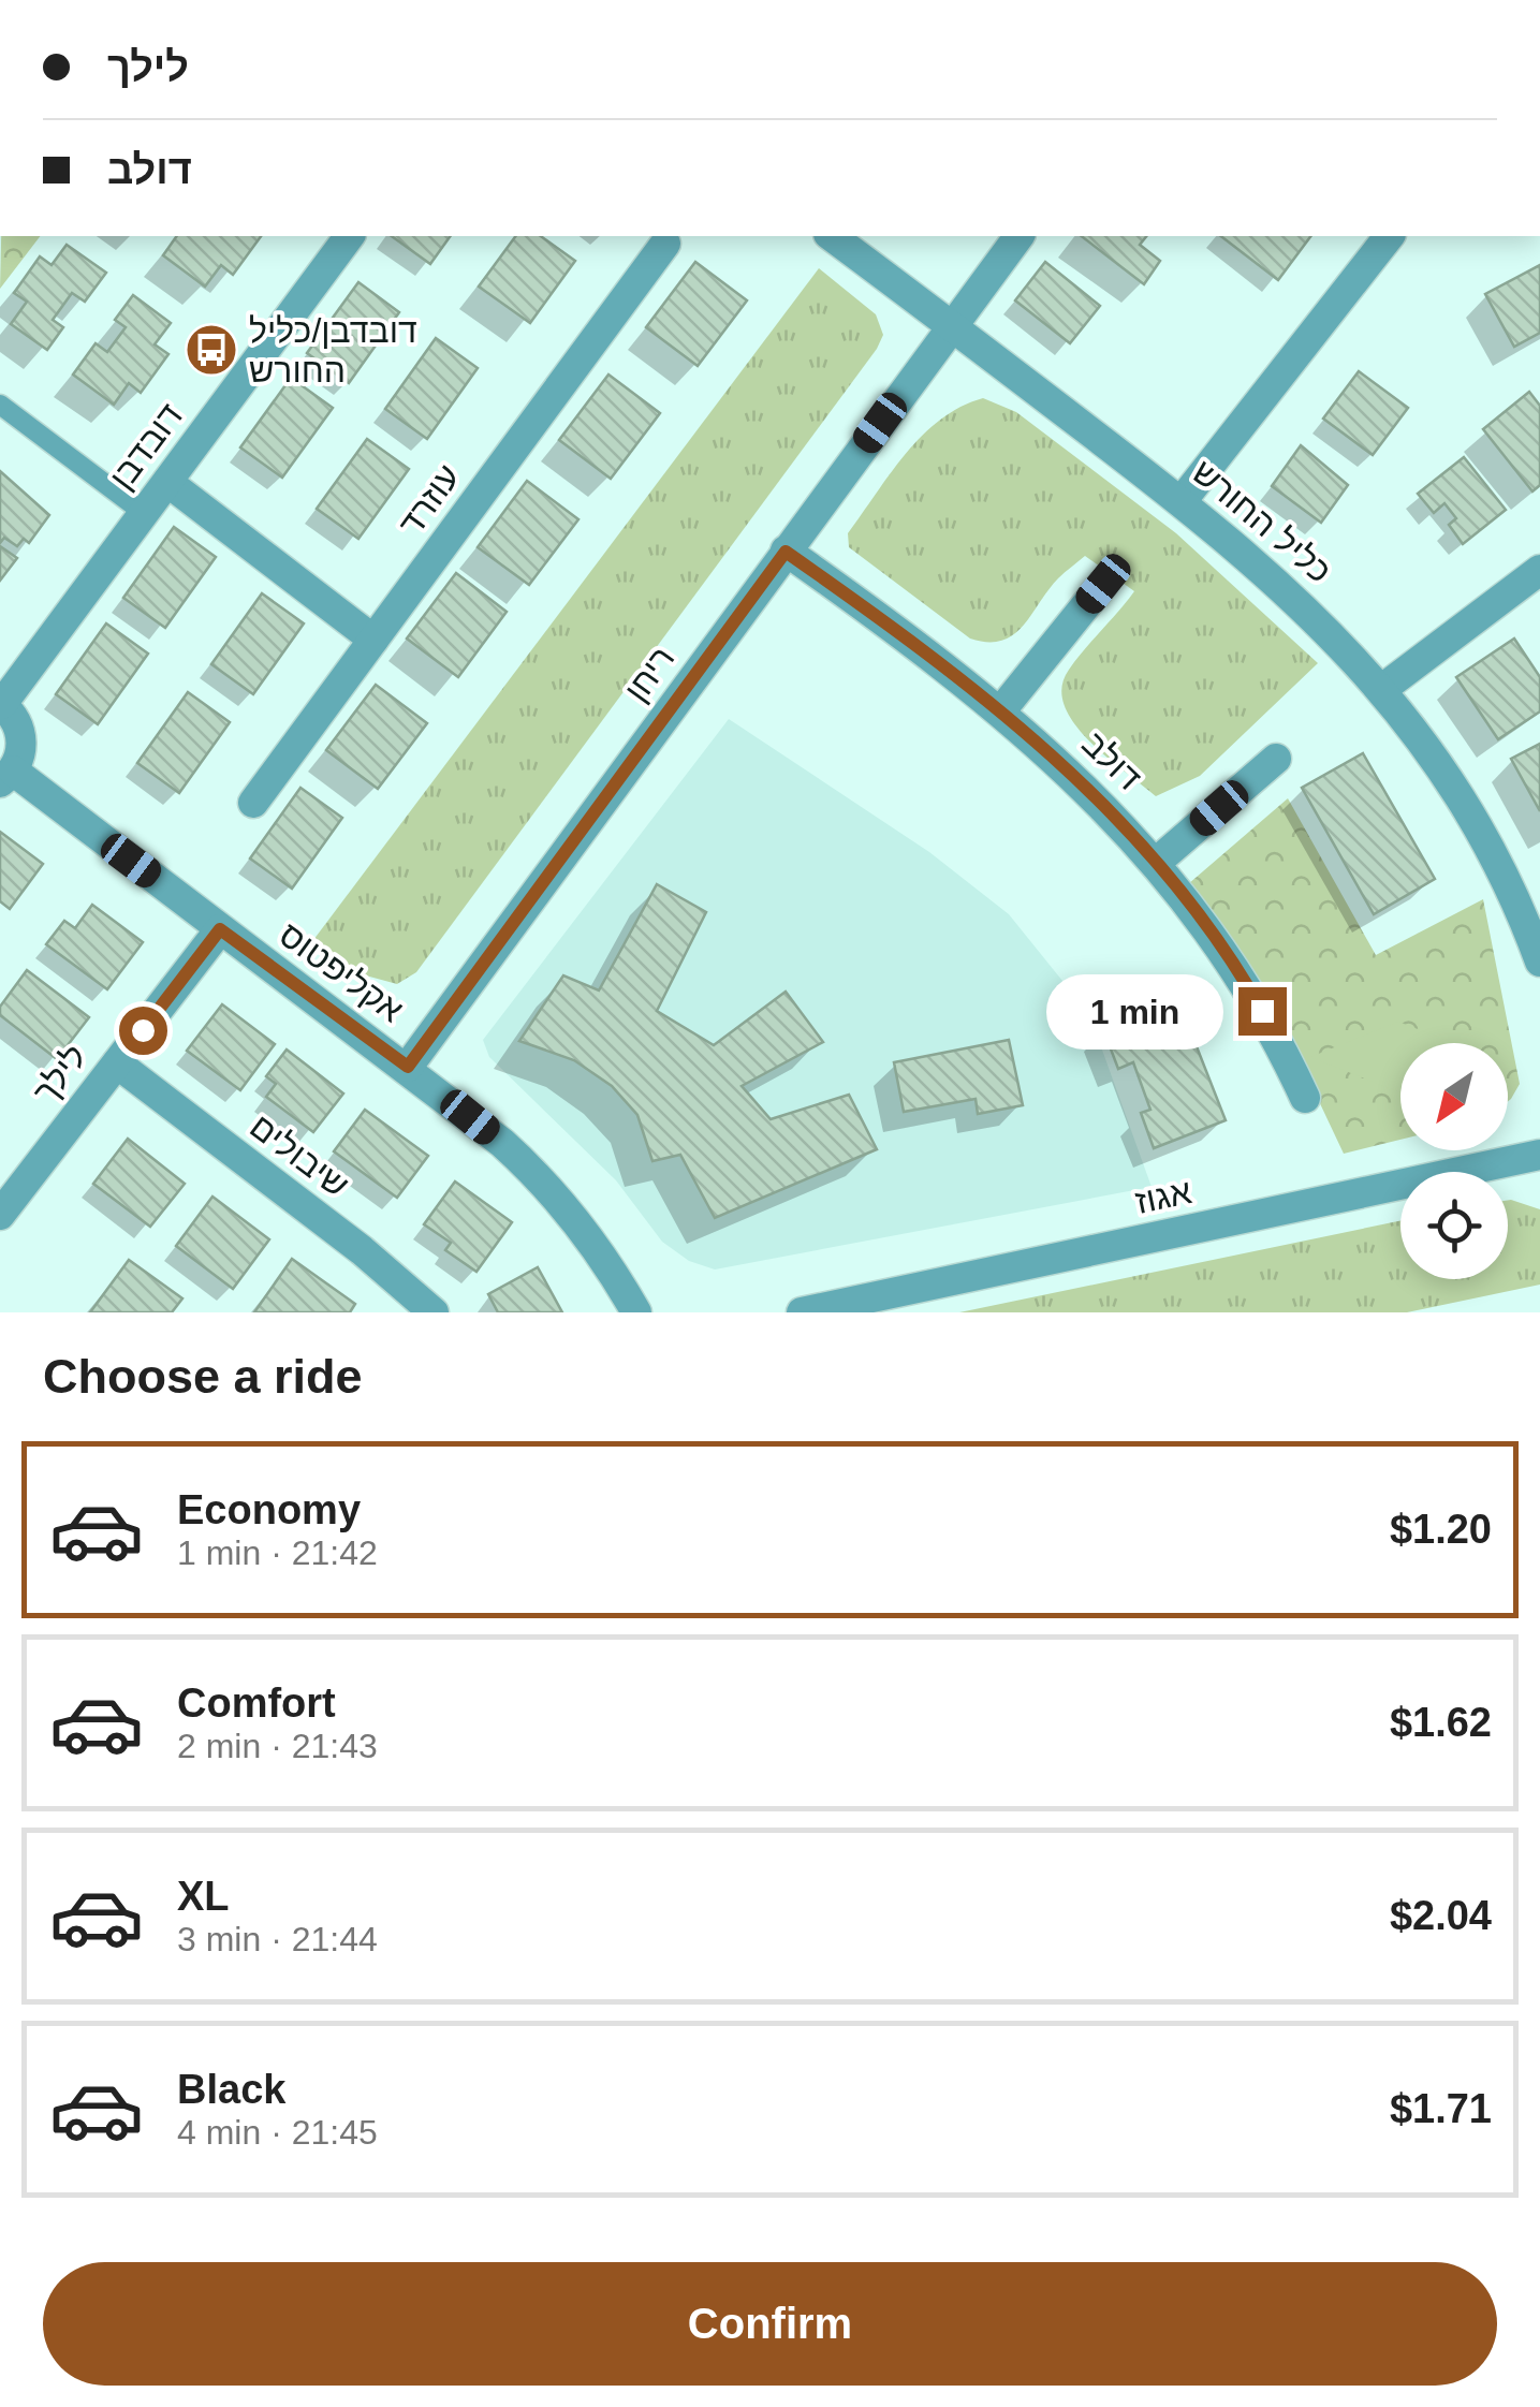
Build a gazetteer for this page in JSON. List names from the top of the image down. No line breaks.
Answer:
{"streets":{"street":["דובדבן","עוזרד","כליל החורש","ריחן","דולב","אקליפטוס","לילך","שיבולים","אגוז"]},"crossings":[["כליל החורש","ריחן"],["ריחן","דולב"],["ריחן","אקליפטוס"],["אקליפטוס","לילך"],["לילך","שיבולים"]],"places":{"bus stop":["דובדבן/כליל החורש"]},"north":"bottom left","page":{"banner":["לילך","דולב"],"bubble":"1 min","heading":"Choose a ride","list":[{"name":"Economy","note":"1 min · 21:42","value":"$1.20"},{"name":"Comfort","note":"2 min · 21:43","value":"$1.62"},{"name":"XL","note":"3 min · 21:44","value":"$2.04"},{"name":"Black","note":"4 min · 21:45","value":"$1.71"}],"buttons":"Confirm"}}
